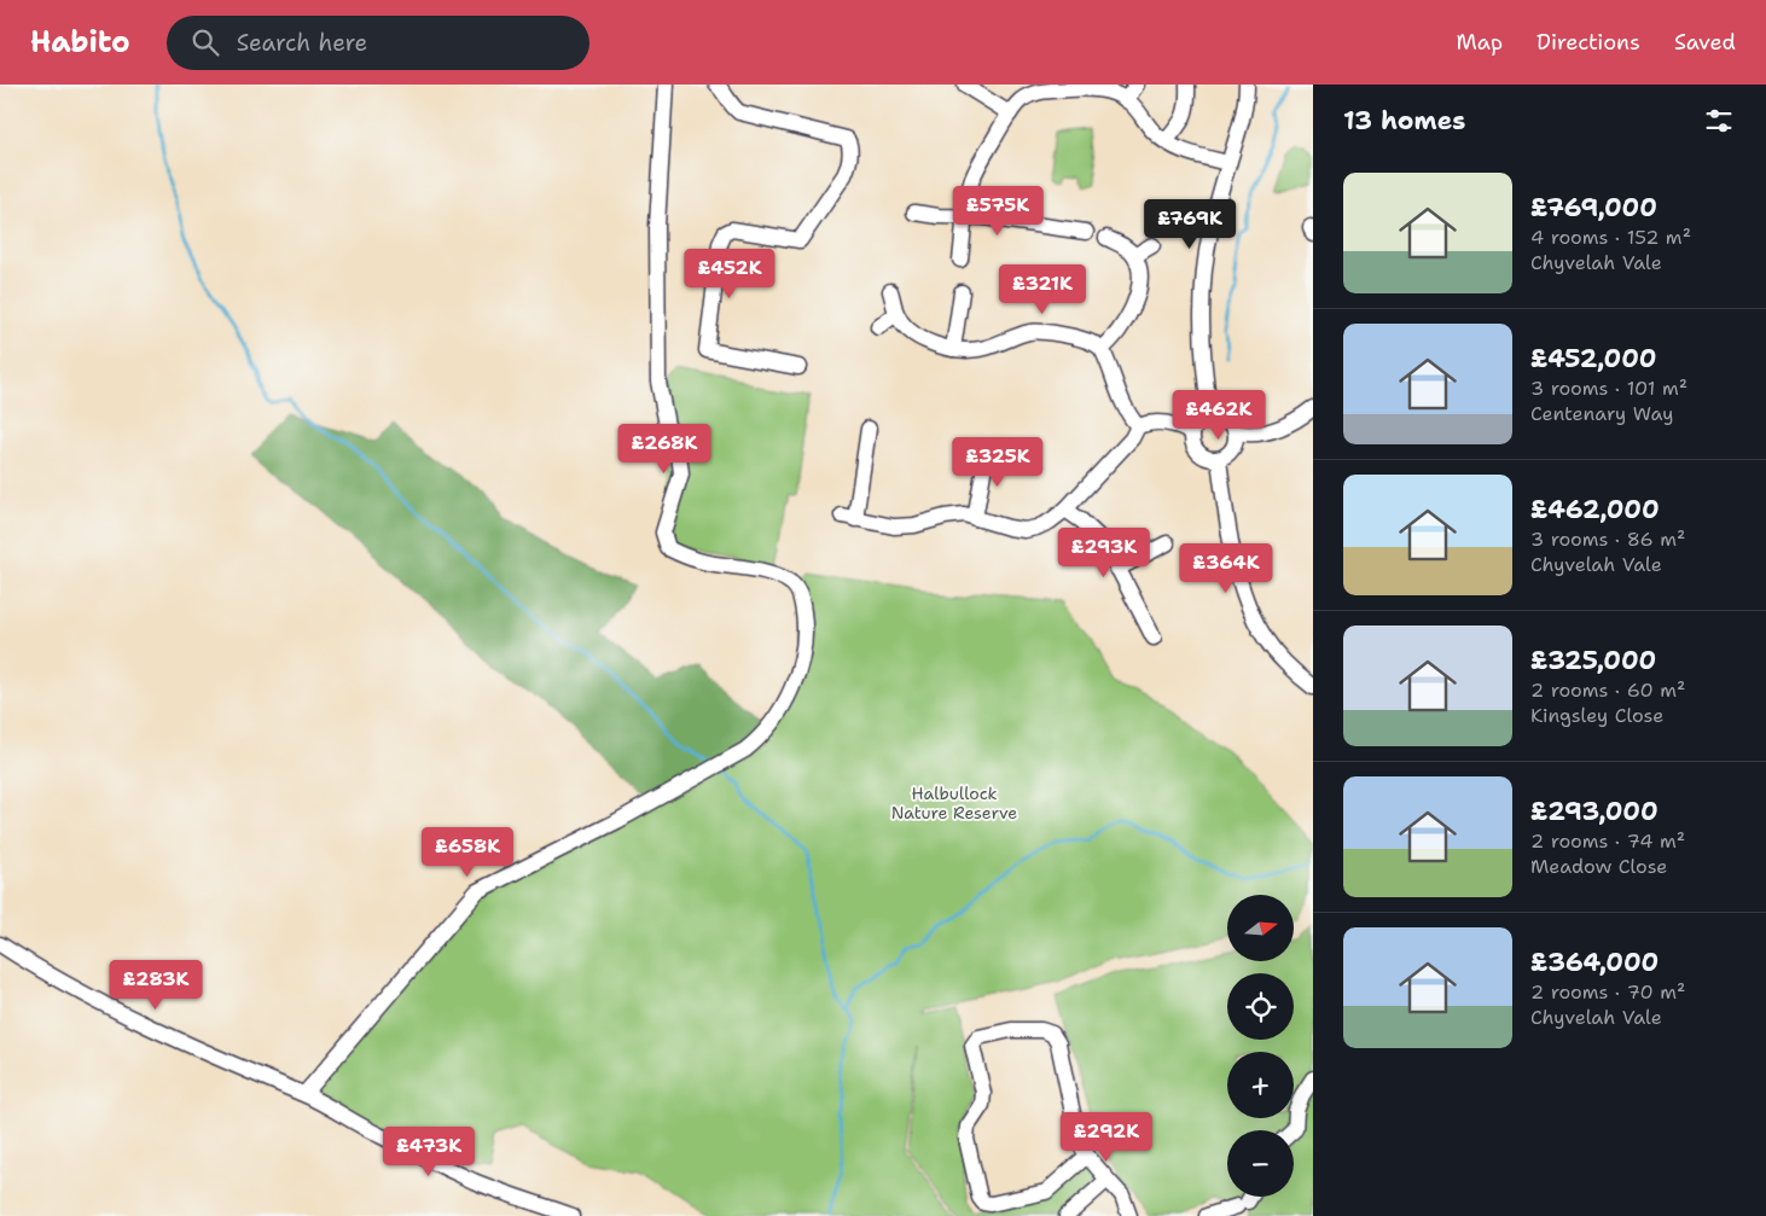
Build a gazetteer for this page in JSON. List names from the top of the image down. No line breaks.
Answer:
{"parks":["Halbullock Nature Reserve"],"north":"right","page":{"header":"Habito","search":"Search here","nav":["Map","Directions","Saved"],"heading":"13 homes","list":[{"name":"£769,000","note":"4 rooms · 152 m² · Chyvelah Vale"},{"name":"£452,000","note":"3 rooms · 101 m² · Centenary Way"},{"name":"£462,000","note":"3 rooms · 86 m² · Chyvelah Vale"},{"name":"£325,000","note":"2 rooms · 60 m² · Kingsley Close"},{"name":"£293,000","note":"2 rooms · 74 m² · Meadow Close"},{"name":"£364,000","note":"2 rooms · 70 m² · Chyvelah Vale"}],"price":["£575K","£769K","£452K","£321K","£462K","£268K","£325K","£293K","£364K","£658K","£283K","£292K","£473K"],"map_buttons":["+","−"]}}
